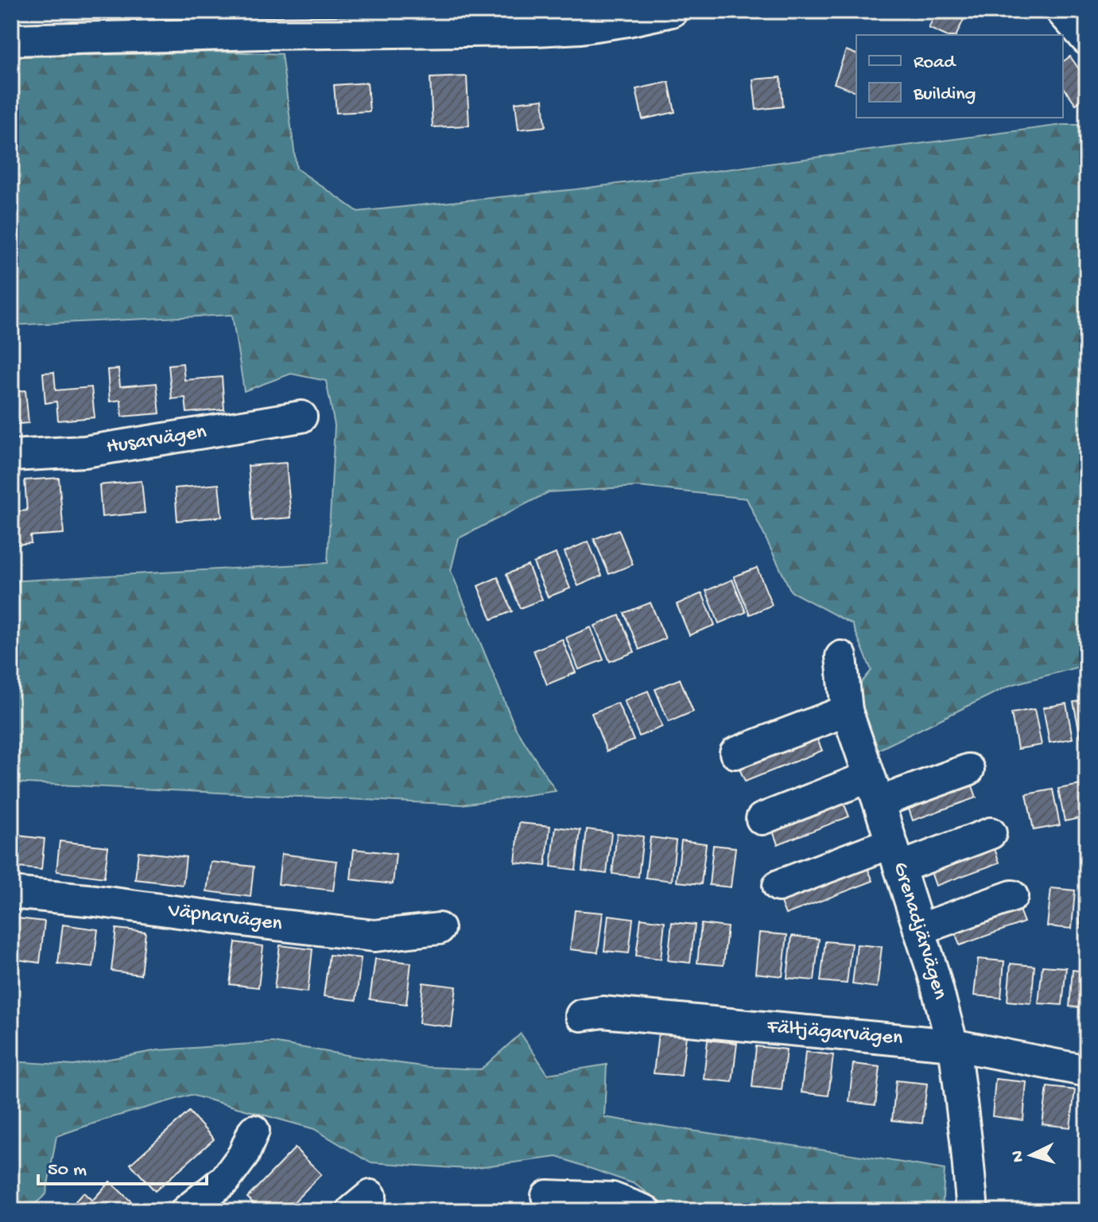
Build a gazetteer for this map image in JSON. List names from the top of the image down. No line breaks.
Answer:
{"streets":{"street":["Husarvägen","Väpnarvägen","Grenadjärvägen","Fältjägarvägen"]},"crossings":[["Grenadjärvägen","Fältjägarvägen"]],"legend":["Road","Building"],"scale_bar":"50 m","north":"left"}
